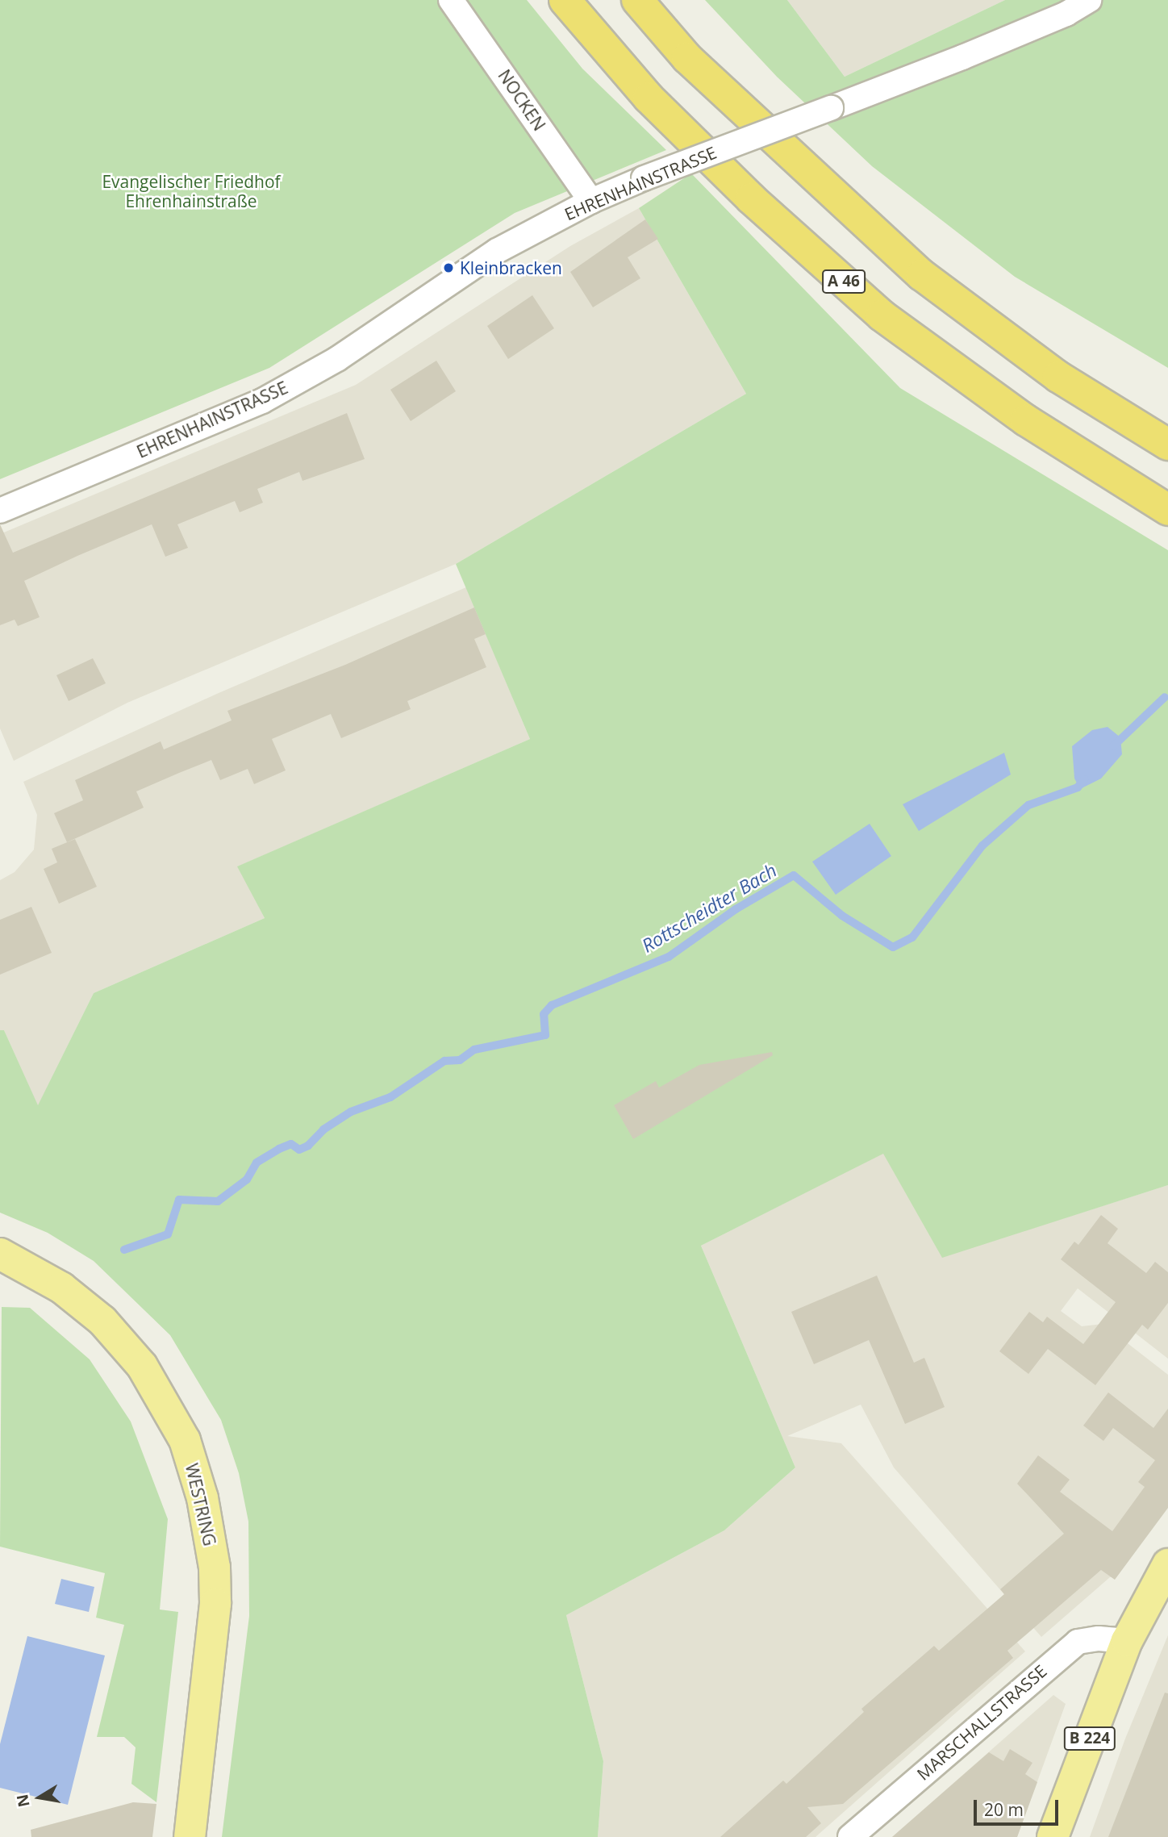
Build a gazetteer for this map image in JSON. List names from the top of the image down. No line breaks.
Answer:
{"streets":{"highway":["A 46"],"main road":["WESTRING","B 224"],"street":["NOCKEN","EHRENHAINSTRASSE","MARSCHALLSTRASSE"]},"crossings":[["NOCKEN","EHRENHAINSTRASSE"],["MARSCHALLSTRASSE","B 224"]],"water":["Rottscheidter Bach"],"parks":["Evangelischer Friedhof Ehrenhainstraße"],"places":["Kleinbracken"],"scale_bar":"20 m","north":"left"}
